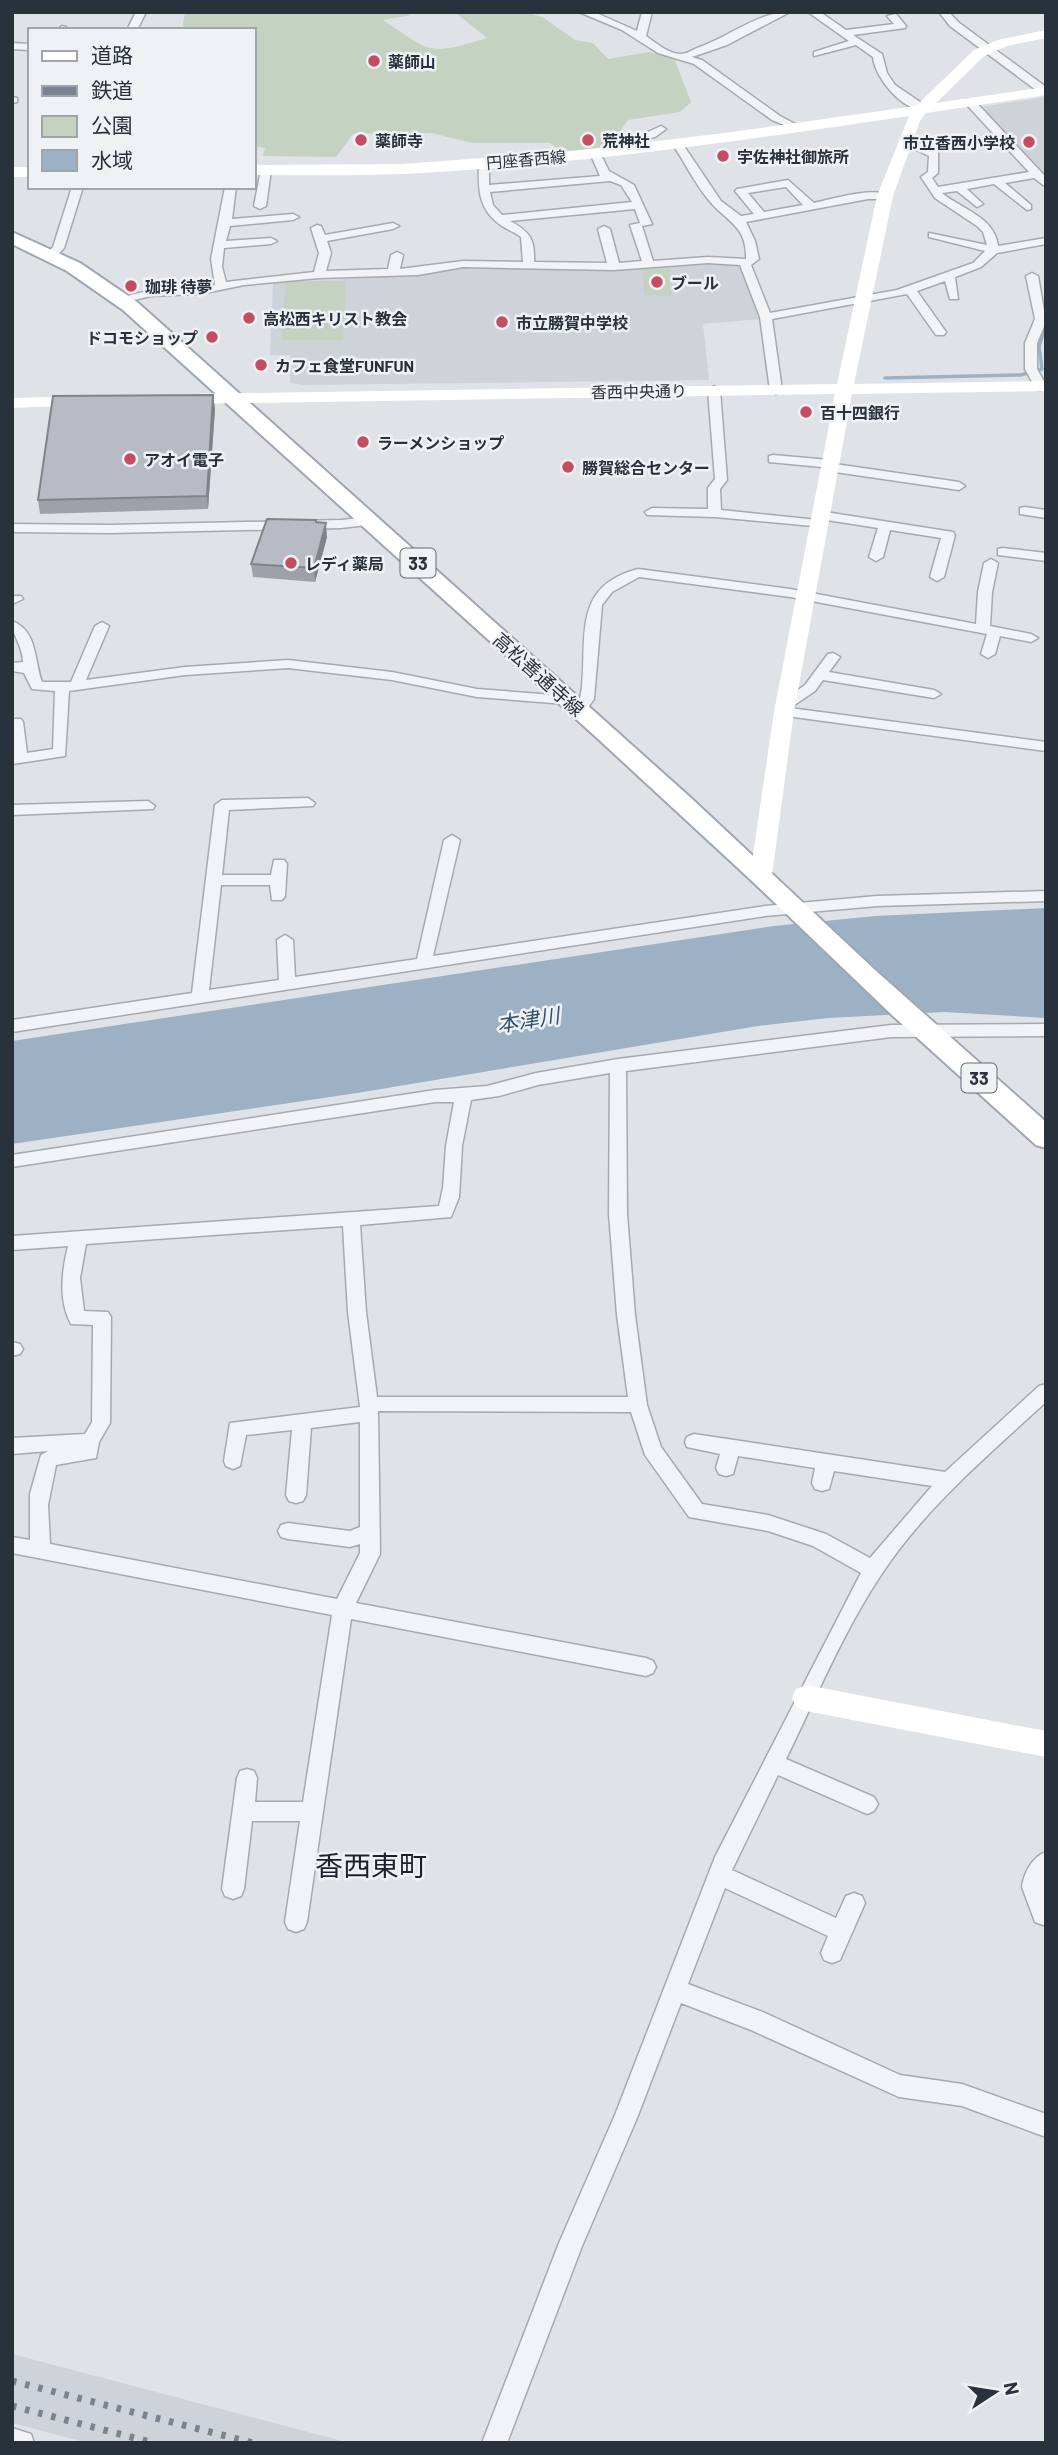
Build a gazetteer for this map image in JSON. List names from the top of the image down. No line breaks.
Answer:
{"streets":{"main road":["33","高松善通寺線"],"street":["円座香西線","香西中央通り"]},"crossings":[["香西中央通り","高松善通寺線"]],"districts":["香西東町"],"water":["本津川"],"places":["薬師山","薬師寺","荒神社","市立香西小学校","宇佐神社御旅所","ブール","珈琲 待夢","高松西キリスト教会","市立勝賀中学校","ドコモショップ","カフェ食堂FUNFUN","百十四銀行","ラーメンショップ","アオイ電子","勝賀総合センター","レディ薬局"],"legend":["道路","鉄道","公園","水域"],"north":"right"}
